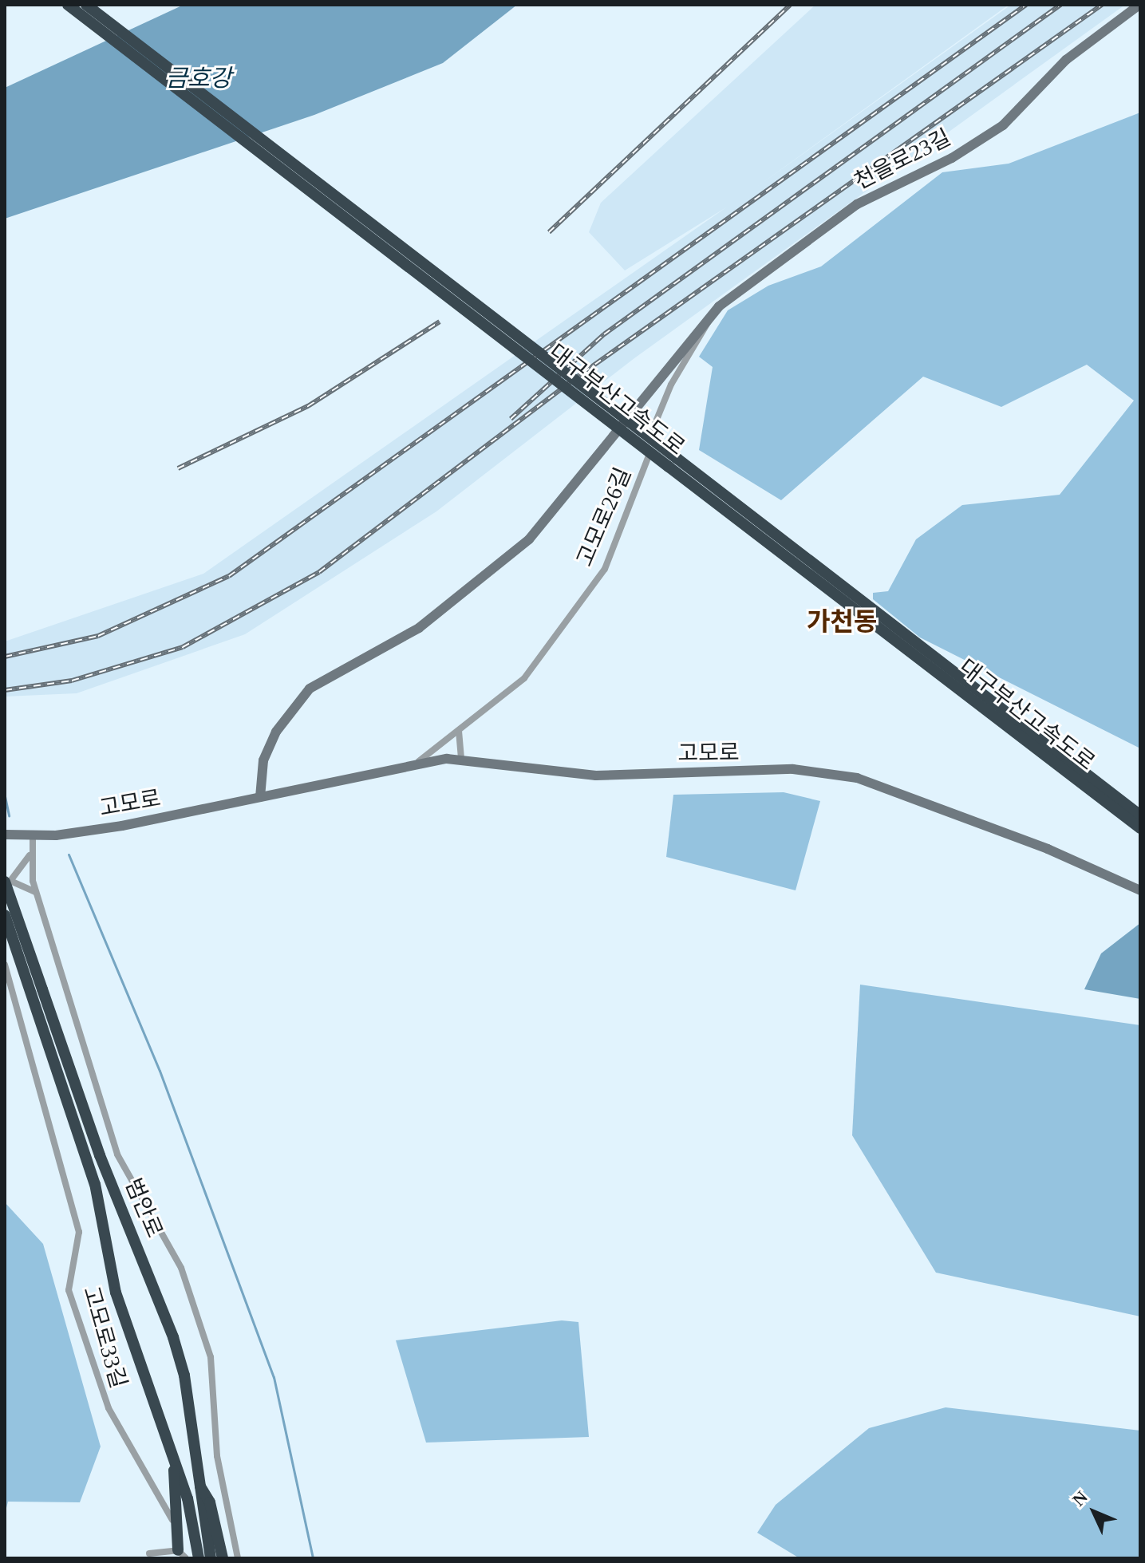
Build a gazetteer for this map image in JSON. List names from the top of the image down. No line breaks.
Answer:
{"streets":{"highway":["대구부산고속도로","범안로"],"street":["천을로23길","고모로26길","고모로","고모로33길"]},"crossings":[["천을로23길","고모로26길"],["천을로23길","고모로"],["고모로26길","고모로"]],"districts":["가천동"],"water":["금호강"],"north":"top left"}
